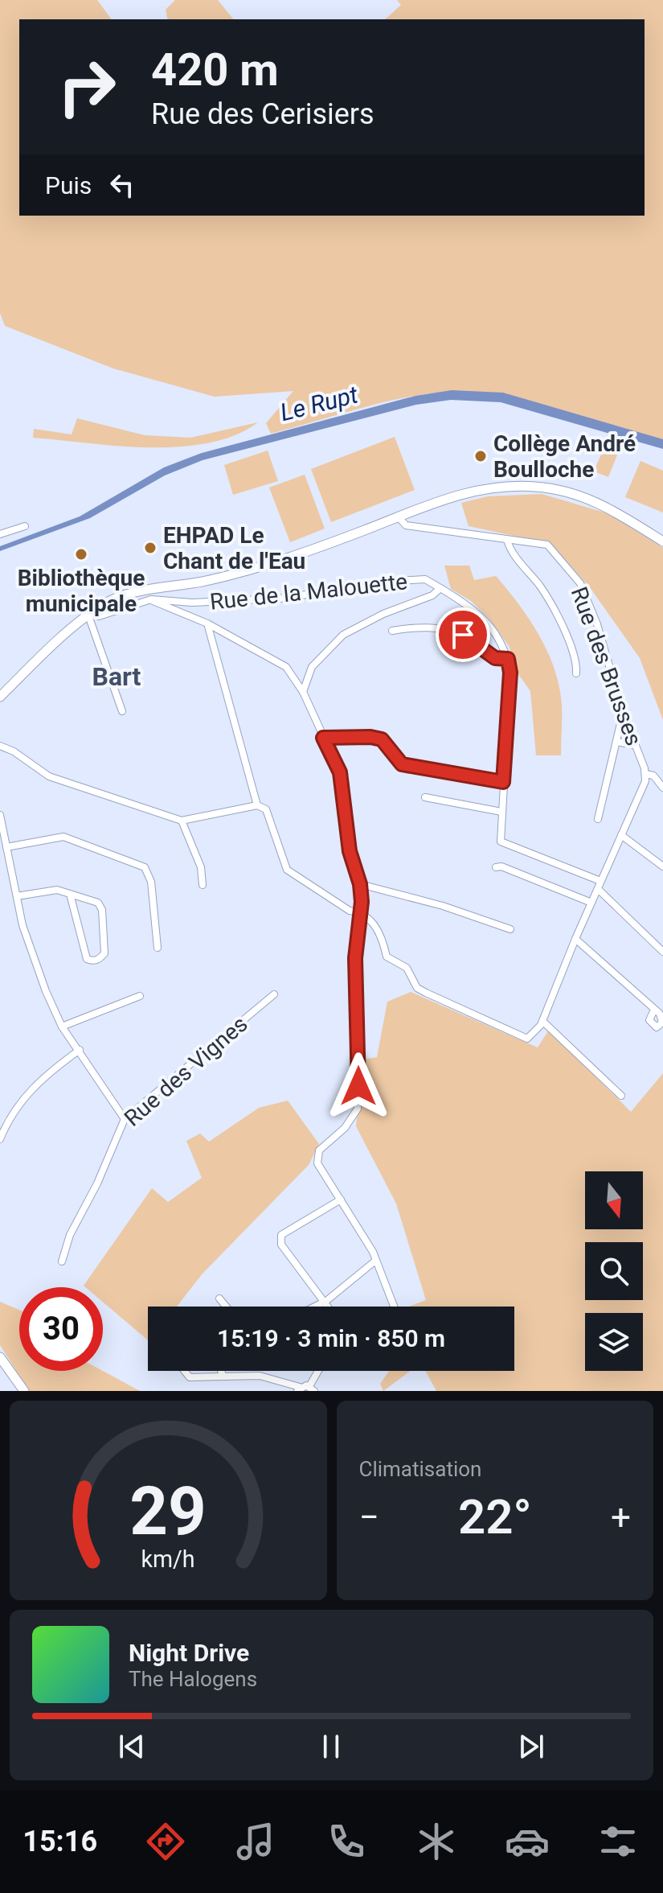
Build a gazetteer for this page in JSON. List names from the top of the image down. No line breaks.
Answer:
{"streets":{"street":["Rue de la Malouette","Rue des Brusses","Rue des Vignes"]},"districts":["Bart"],"water":["Le Rupt"],"places":["Collège André Boulloche","EHPAD Le Chant de l'Eau","Bibliothèque municipale"],"north":"bottom","page":{"turn":["420 m","Rue des Cerisiers"],"then":"Puis","limit":"30","trip":"15:19 · 3 min · 850 m","tile":"Climatisation","heat":["−","22°","+"],"song":["Night Drive","The Halogens"],"tabs":"15:16","gauge":["29","km/h"]}}
